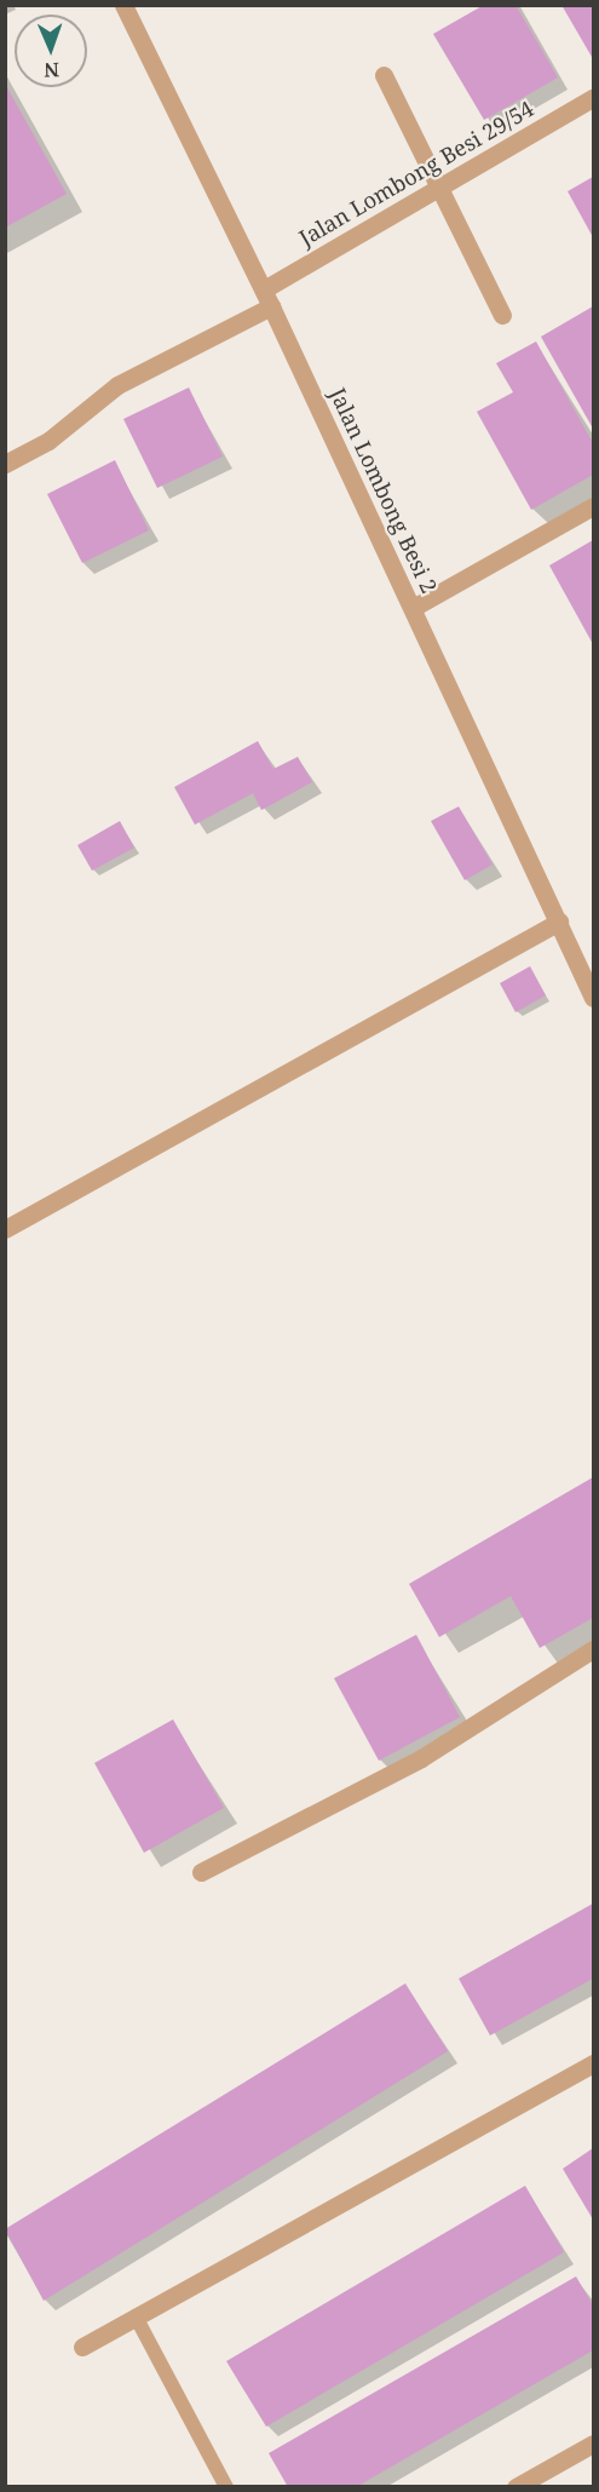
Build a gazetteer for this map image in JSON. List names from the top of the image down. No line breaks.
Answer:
{"streets":{"street":["Jalan Lombong Besi 29/54","Jalan Lombong Besi 2"]},"crossings":[["Jalan Lombong Besi 29/54","Jalan Lombong Besi 2"]],"north":"bottom"}
